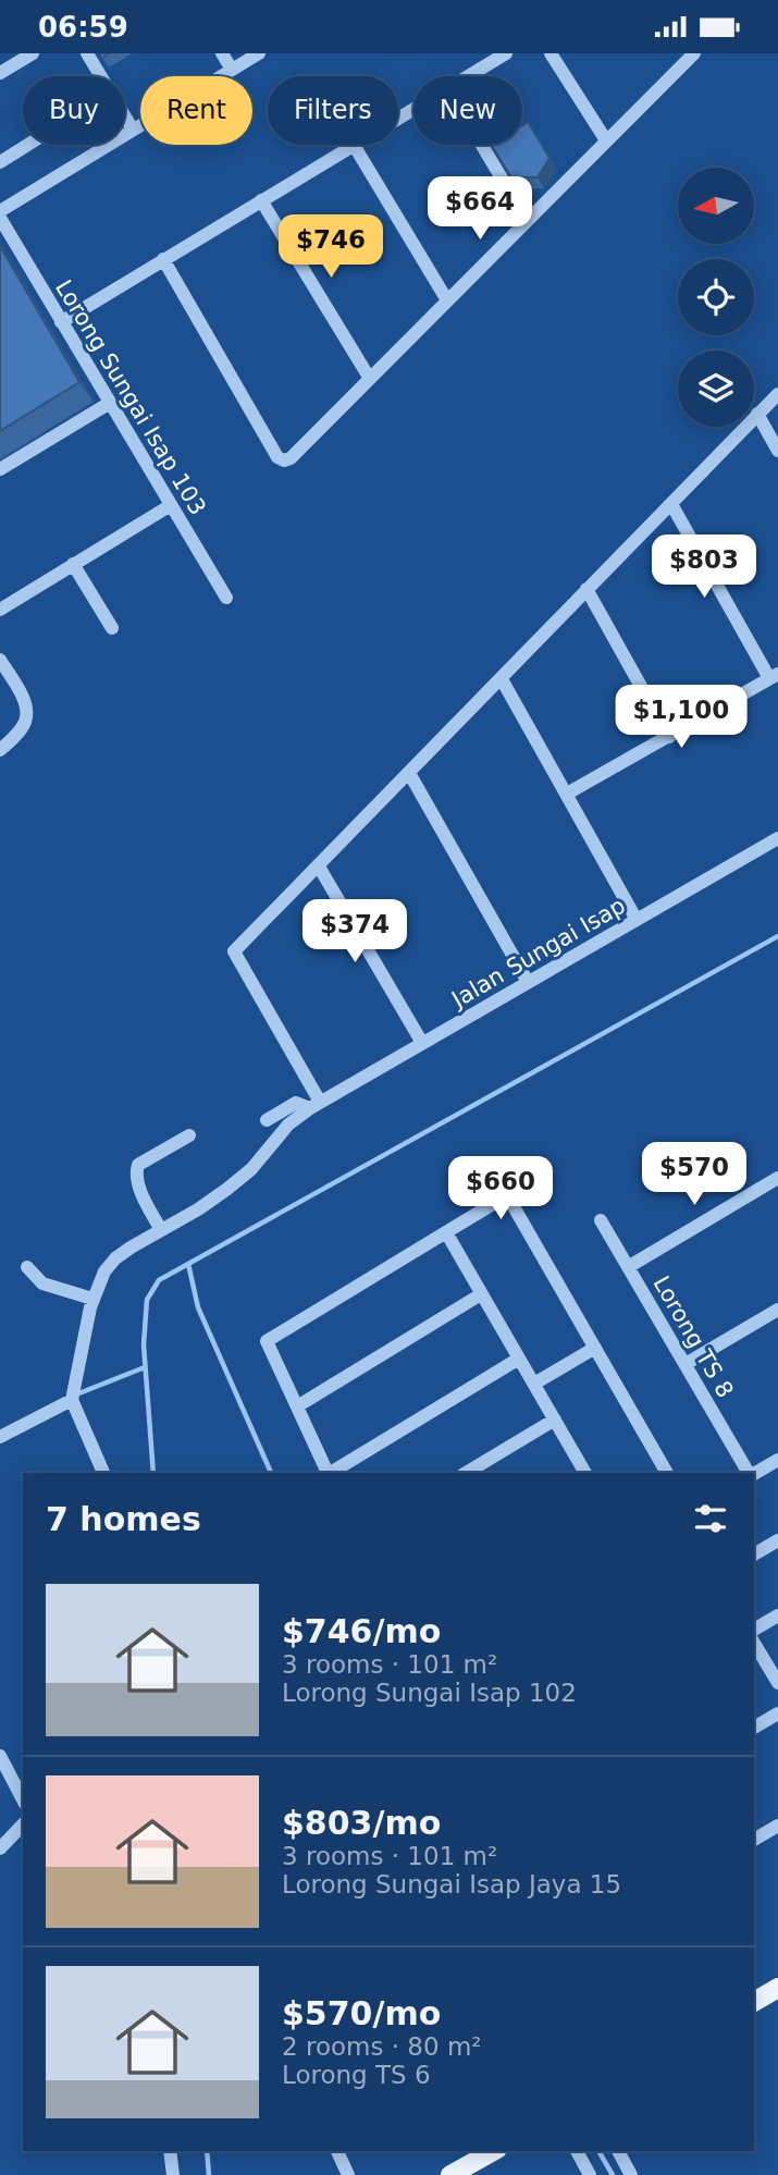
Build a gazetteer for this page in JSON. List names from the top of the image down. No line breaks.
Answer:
{"streets":{"street":["Lorong Sungai Isap 103","Jalan Sungai Isap","Lorong TS 8"]},"north":"left","page":{"status":"06:59","chip":["Buy","Rent","Filters","New"],"price":["$664","$746","$803","$1,100","$374","$570","$660"],"heading":"7 homes","list":[{"name":"$746/mo","note":"3 rooms · 101 m² · Lorong Sungai Isap 102"},{"name":"$803/mo","note":"3 rooms · 101 m² · Lorong Sungai Isap Jaya 15"},{"name":"$570/mo","note":"2 rooms · 80 m² · Lorong TS 6"}]}}
